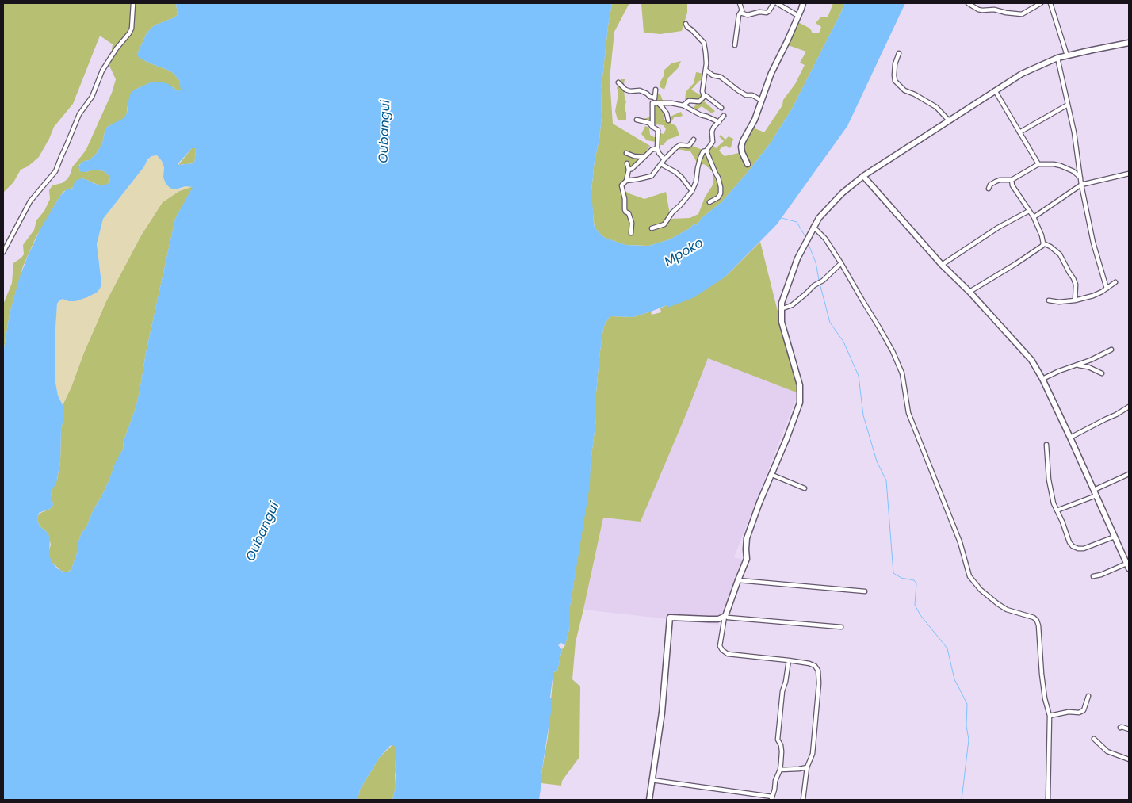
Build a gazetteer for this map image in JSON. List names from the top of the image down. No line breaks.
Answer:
{"water":["Oubangui","Mpoko"]}
